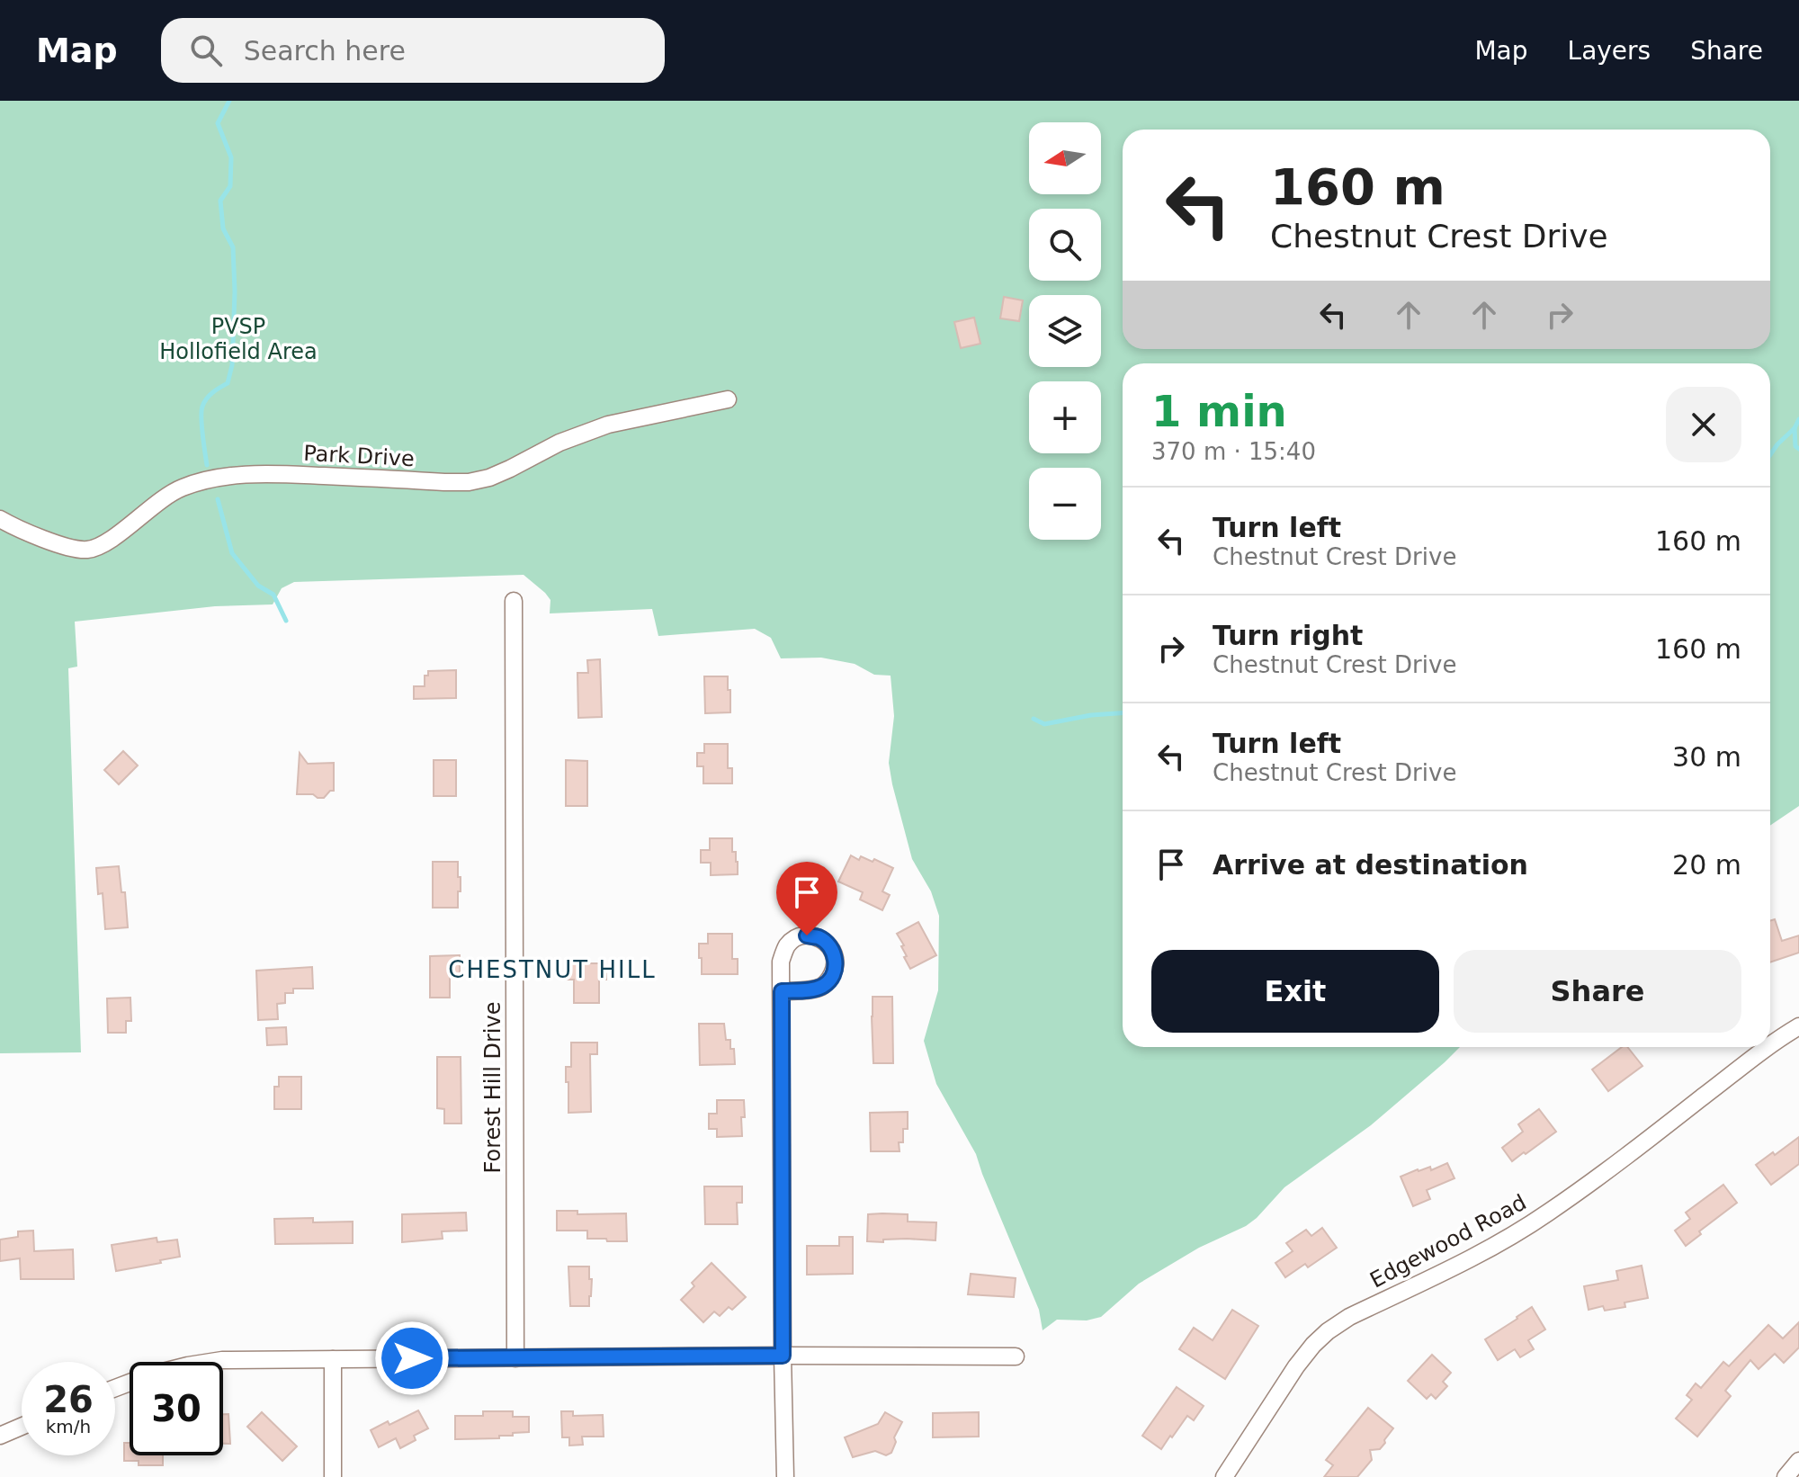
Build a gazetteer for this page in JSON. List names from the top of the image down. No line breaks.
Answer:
{"streets":{"street":["Park Drive","Forest Hill Drive","Edgewood Road"]},"districts":["CHESTNUT HILL"],"parks":["PVSP Hollofield Area"],"north":"left","page":{"header":"Map","search":"Search here","nav":["Map","Layers","Share"],"map_buttons":["+","−"],"turn":["160 m","Chestnut Crest Drive"],"heading":["1 min","370 m · 15:40"],"list":[{"name":"Turn left","note":"Chestnut Crest Drive","value":"160 m"},{"name":"Turn right","note":"Chestnut Crest Drive","value":"160 m"},{"name":"Turn left","note":"Chestnut Crest Drive","value":"30 m"},{"name":"Arrive at destination","value":"20 m"}],"buttons":["Exit","Share"],"speed":"26 km/h","limit":"30"}}
